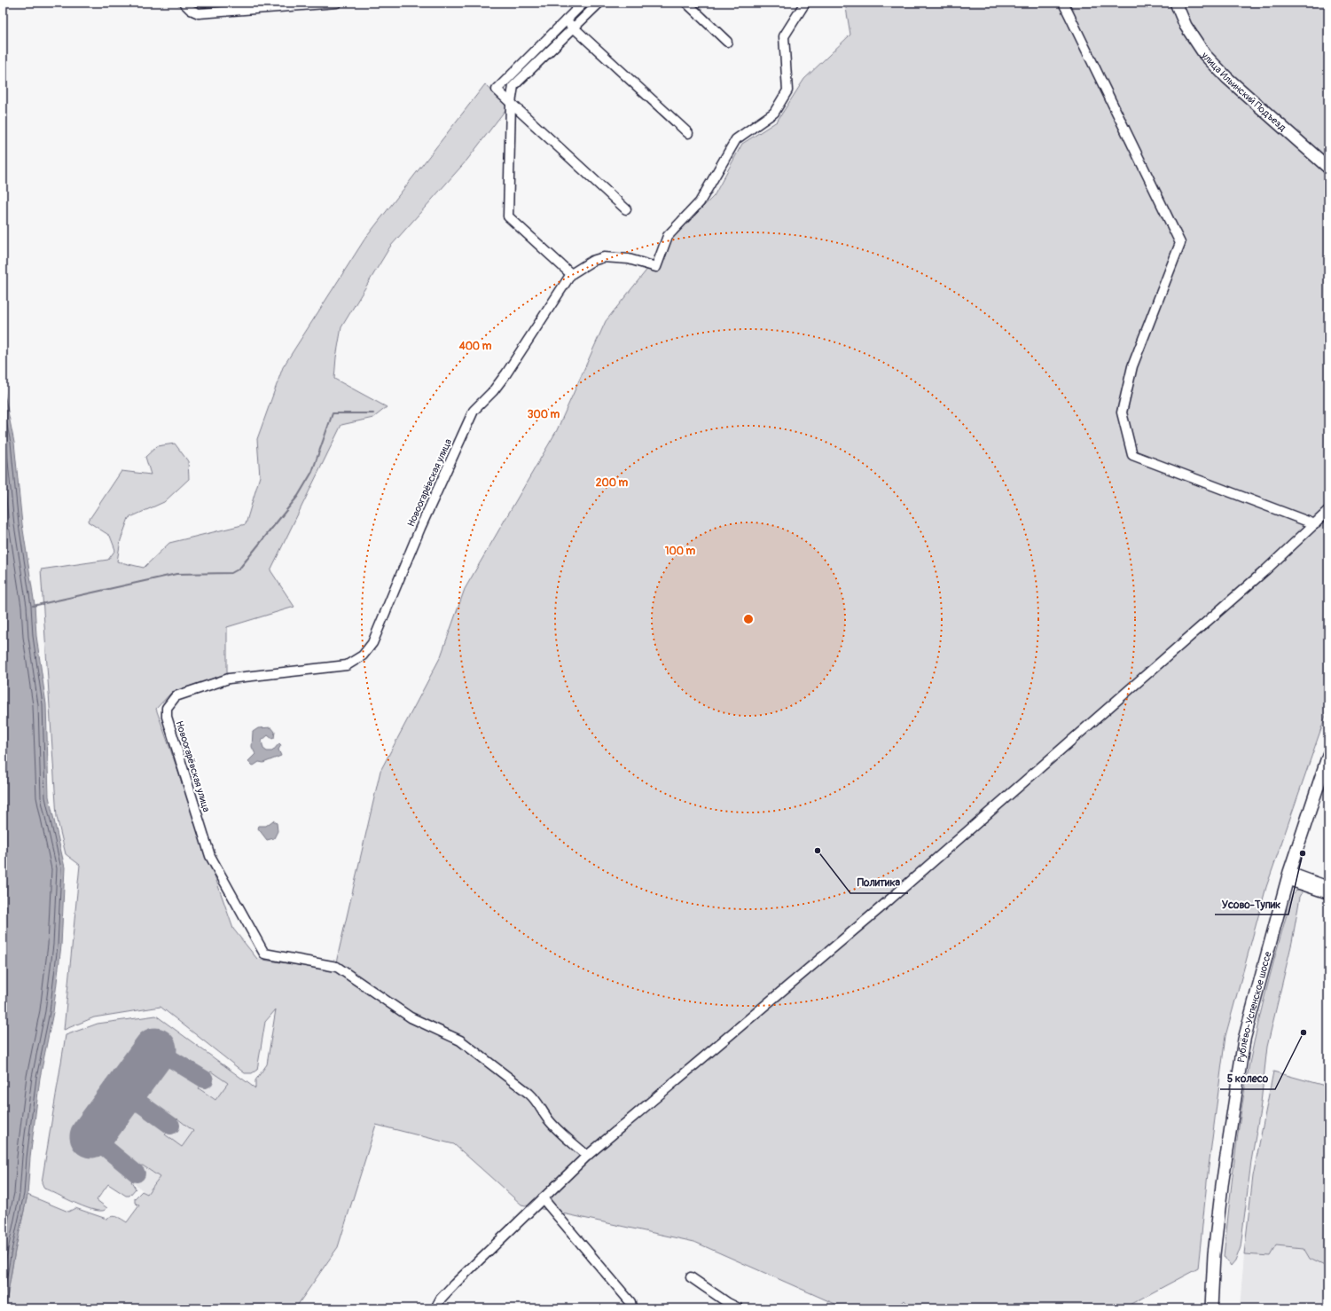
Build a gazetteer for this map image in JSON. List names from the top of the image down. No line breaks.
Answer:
{"streets":{"main road":["улица Ильинский Подъезд","Рублёво-Успенское шоссе"],"street":["Новоогарёвская улица"]},"places":["Политика","Усово-Тупик","5 колесо"],"rings":["400 m","300 m","200 m","100 m"]}
